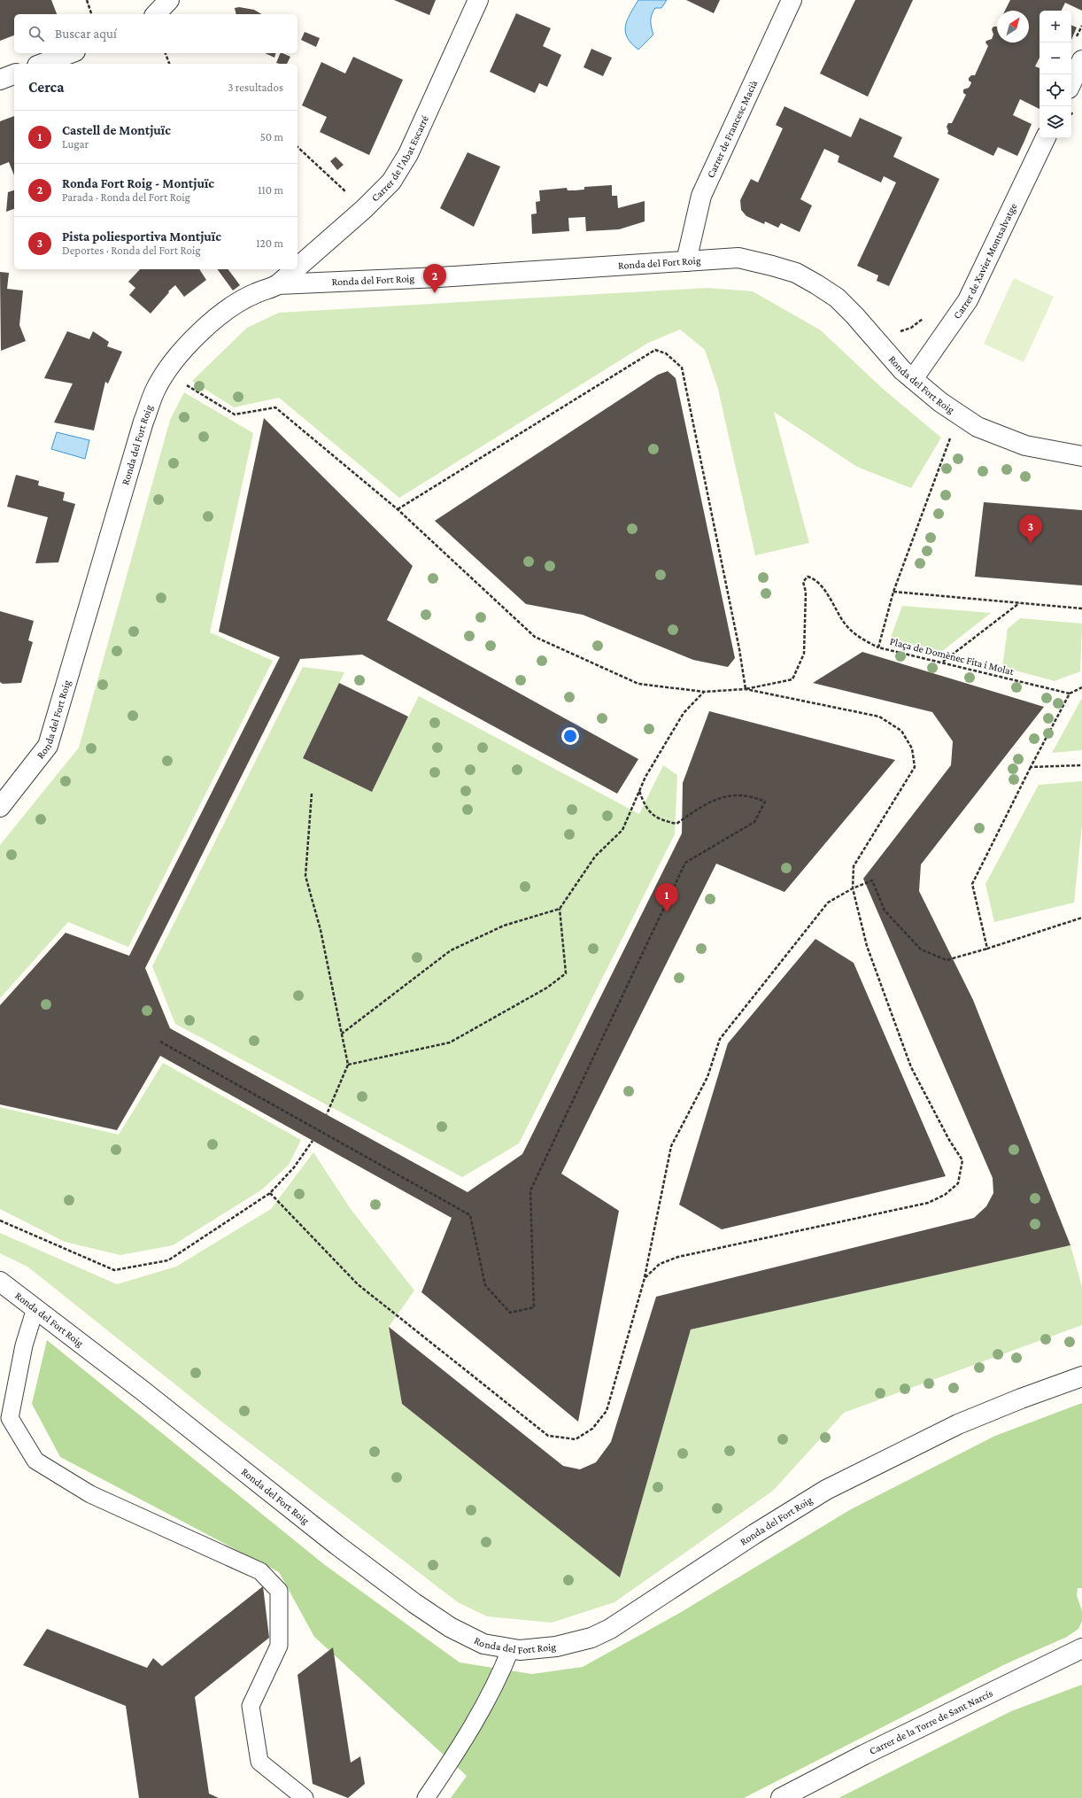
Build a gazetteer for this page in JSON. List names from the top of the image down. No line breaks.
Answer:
{"streets":{"street":["Carrer de Francesc Macià","Carrer de l'Abat Escarré","Carrer de Xavier Montsalvatge","Ronda del Fort Roig","Carrer de la Torre de Sant Narcís"],"path":["Plaça de Domènec Fita i Molat"]},"crossings":[["Carrer de Francesc Macià","Ronda del Fort Roig"],["Carrer de l'Abat Escarré","Ronda del Fort Roig"],["Carrer de Xavier Montsalvatge","Ronda del Fort Roig"]],"north":"top right","page":{"map_buttons":["+","−"],"search":"Buscar aquí","heading":["Cerca","3 resultados"],"list":[{"mark":"1","name":"Castell de Montjuïc","note":"Lugar","value":"50 m"},{"mark":"2","name":"Ronda Fort Roig - Montjuïc","note":"Parada · Ronda del Fort Roig","value":"110 m"},{"mark":"3","name":"Pista poliesportiva Montjuïc","note":"Deportes · Ronda del Fort Roig","value":"120 m"}],"pins":["2","3","1"]}}
